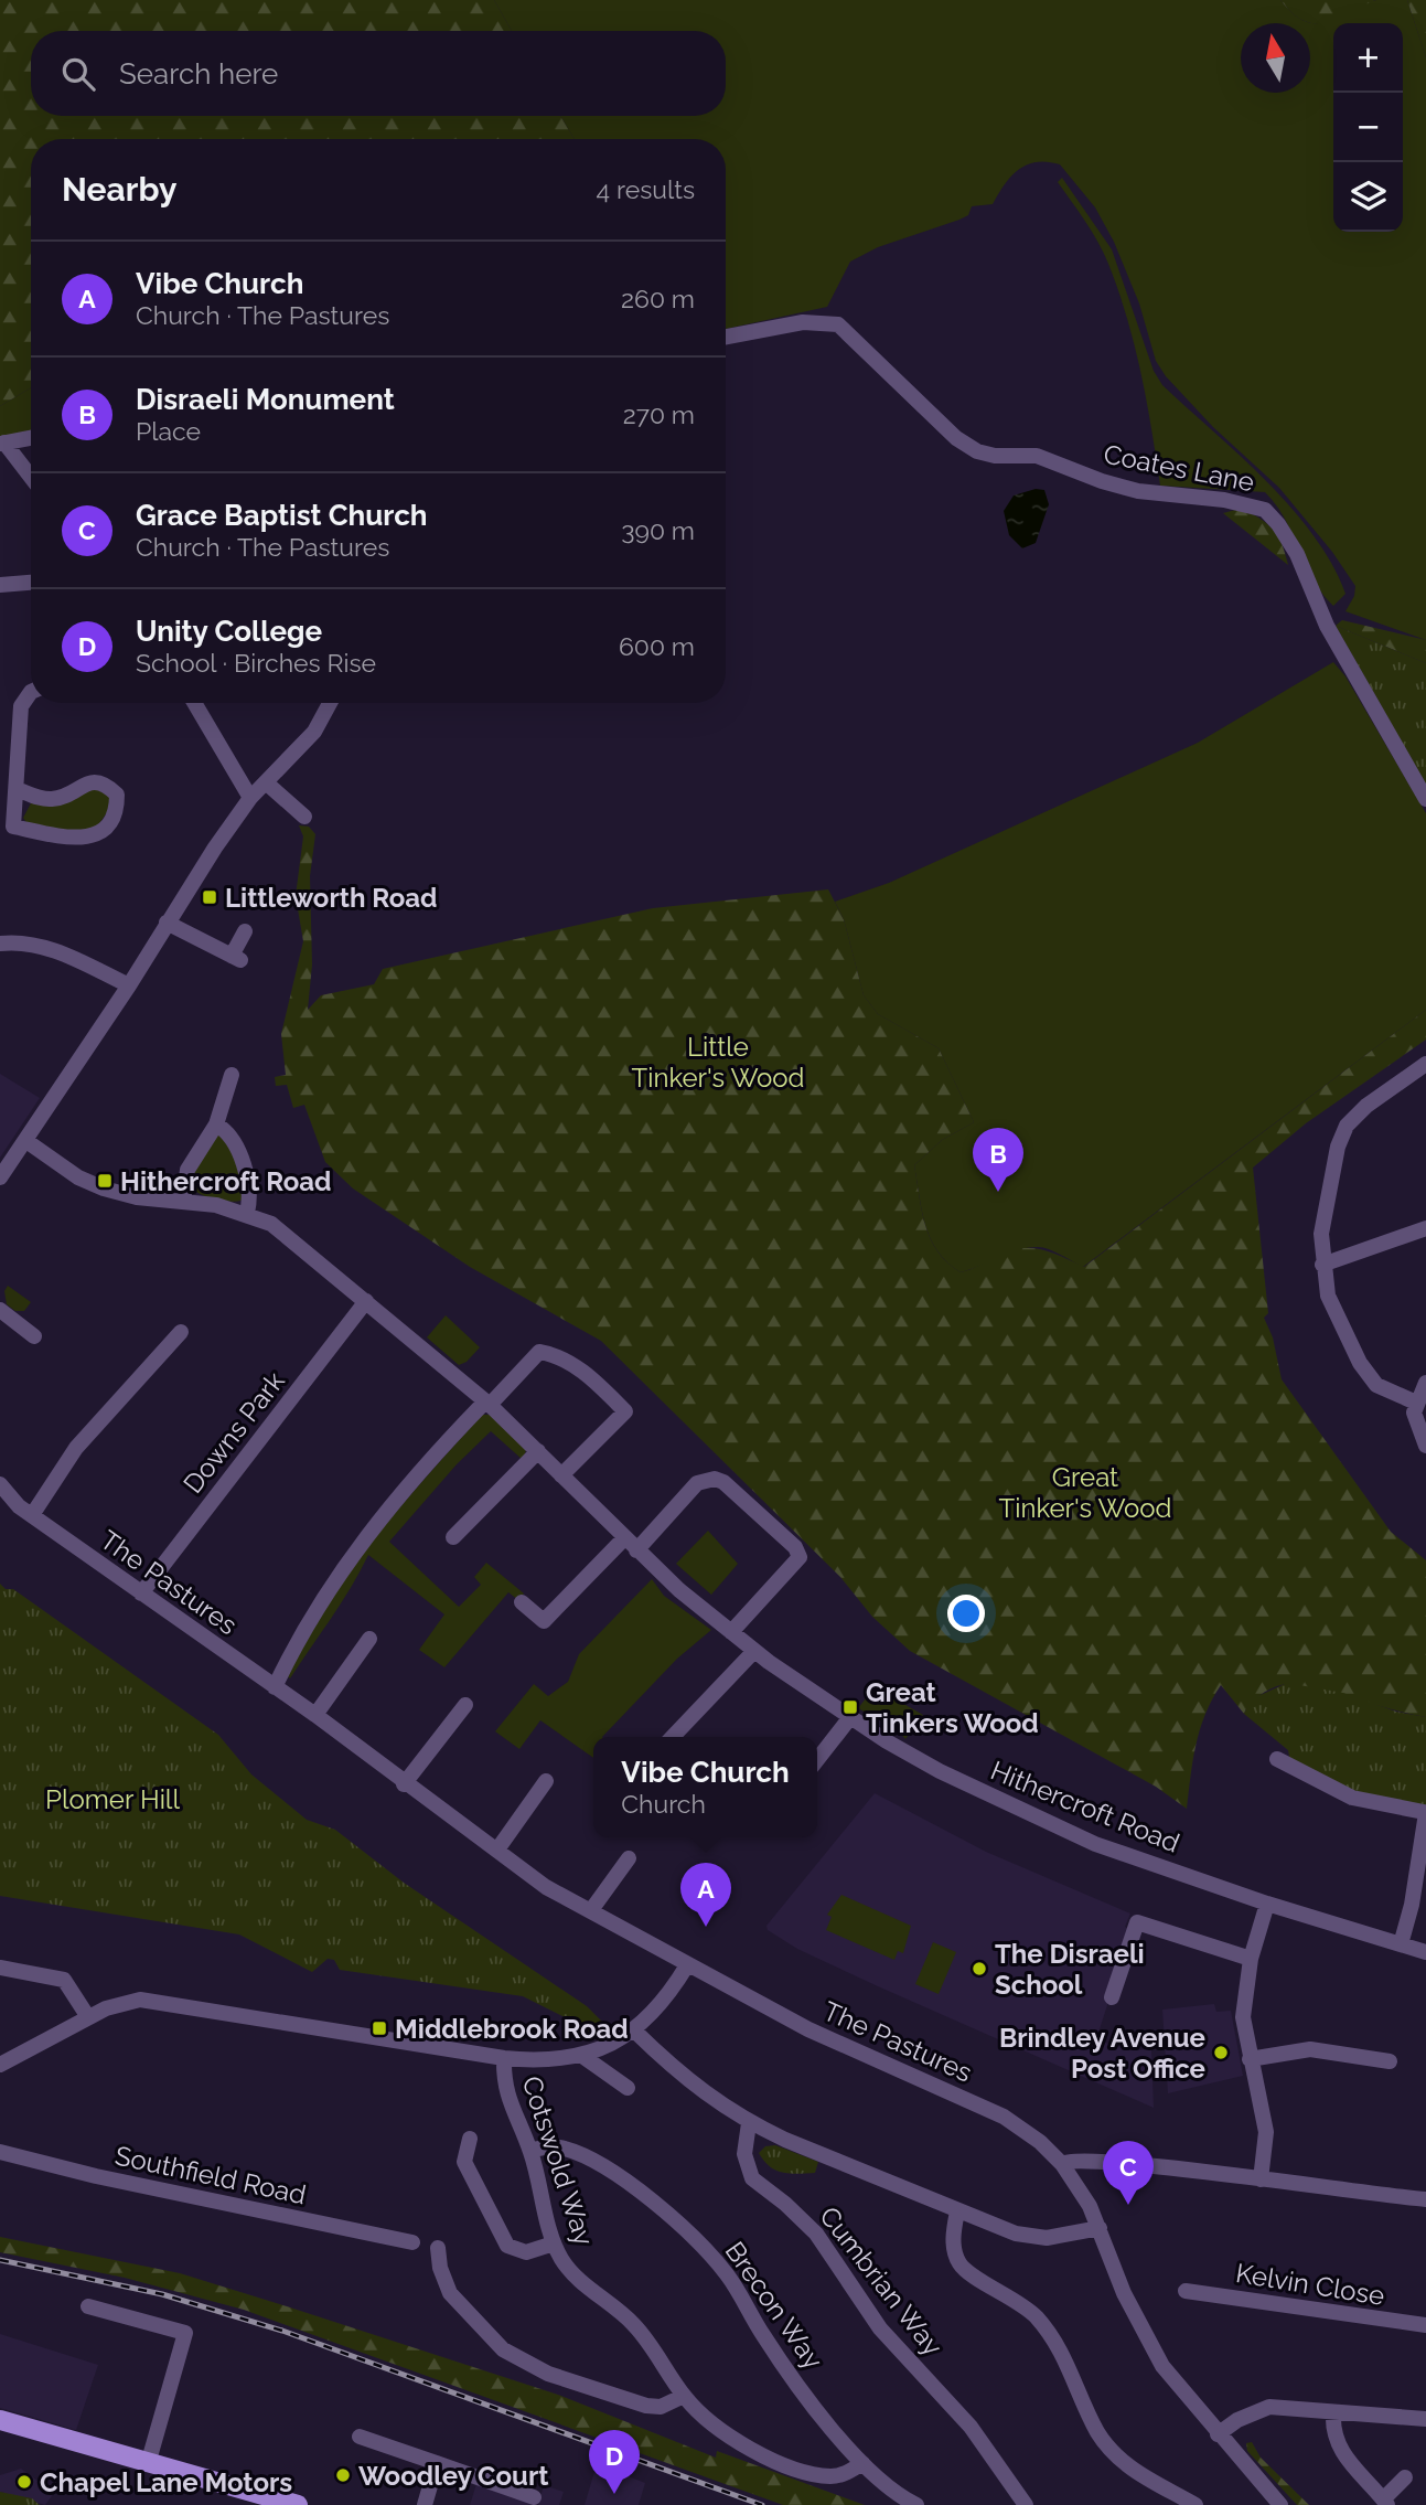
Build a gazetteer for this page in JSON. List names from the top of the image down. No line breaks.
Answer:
{"streets":{"street":["Coates Lane","Downs Park","The Pastures","Hithercroft Road","Cotswold Way","Southfield Road","Cumbrian Way","Kelvin Close","Brecon Way"]},"crossings":[["Downs Park","The Pastures"],["Downs Park","Hithercroft Road"],["Cotswold Way","Brecon Way"]],"parks":["Little Tinker's Wood","Great Tinker's Wood","Plomer Hill"],"places":{"transit":["Littleworth Road","Hithercroft Road","Great Tinkers Wood","Middlebrook Road"],"other":["The Disraeli School","Brindley Avenue Post Office","Woodley Court","Chapel Lane Motors"]},"north":"top","page":{"map_buttons":["+","−"],"search":"Search here","heading":["Nearby","4 results"],"list":[{"mark":"A","name":"Vibe Church","note":"Church · The Pastures","value":"260 m"},{"mark":"B","name":"Disraeli Monument","note":"Place","value":"270 m"},{"mark":"C","name":"Grace Baptist Church","note":"Church · The Pastures","value":"390 m"},{"mark":"D","name":"Unity College","note":"School · Birches Rise","value":"600 m"}],"pins":["B","A","C","D"],"popup":["Vibe Church","Church"]}}
